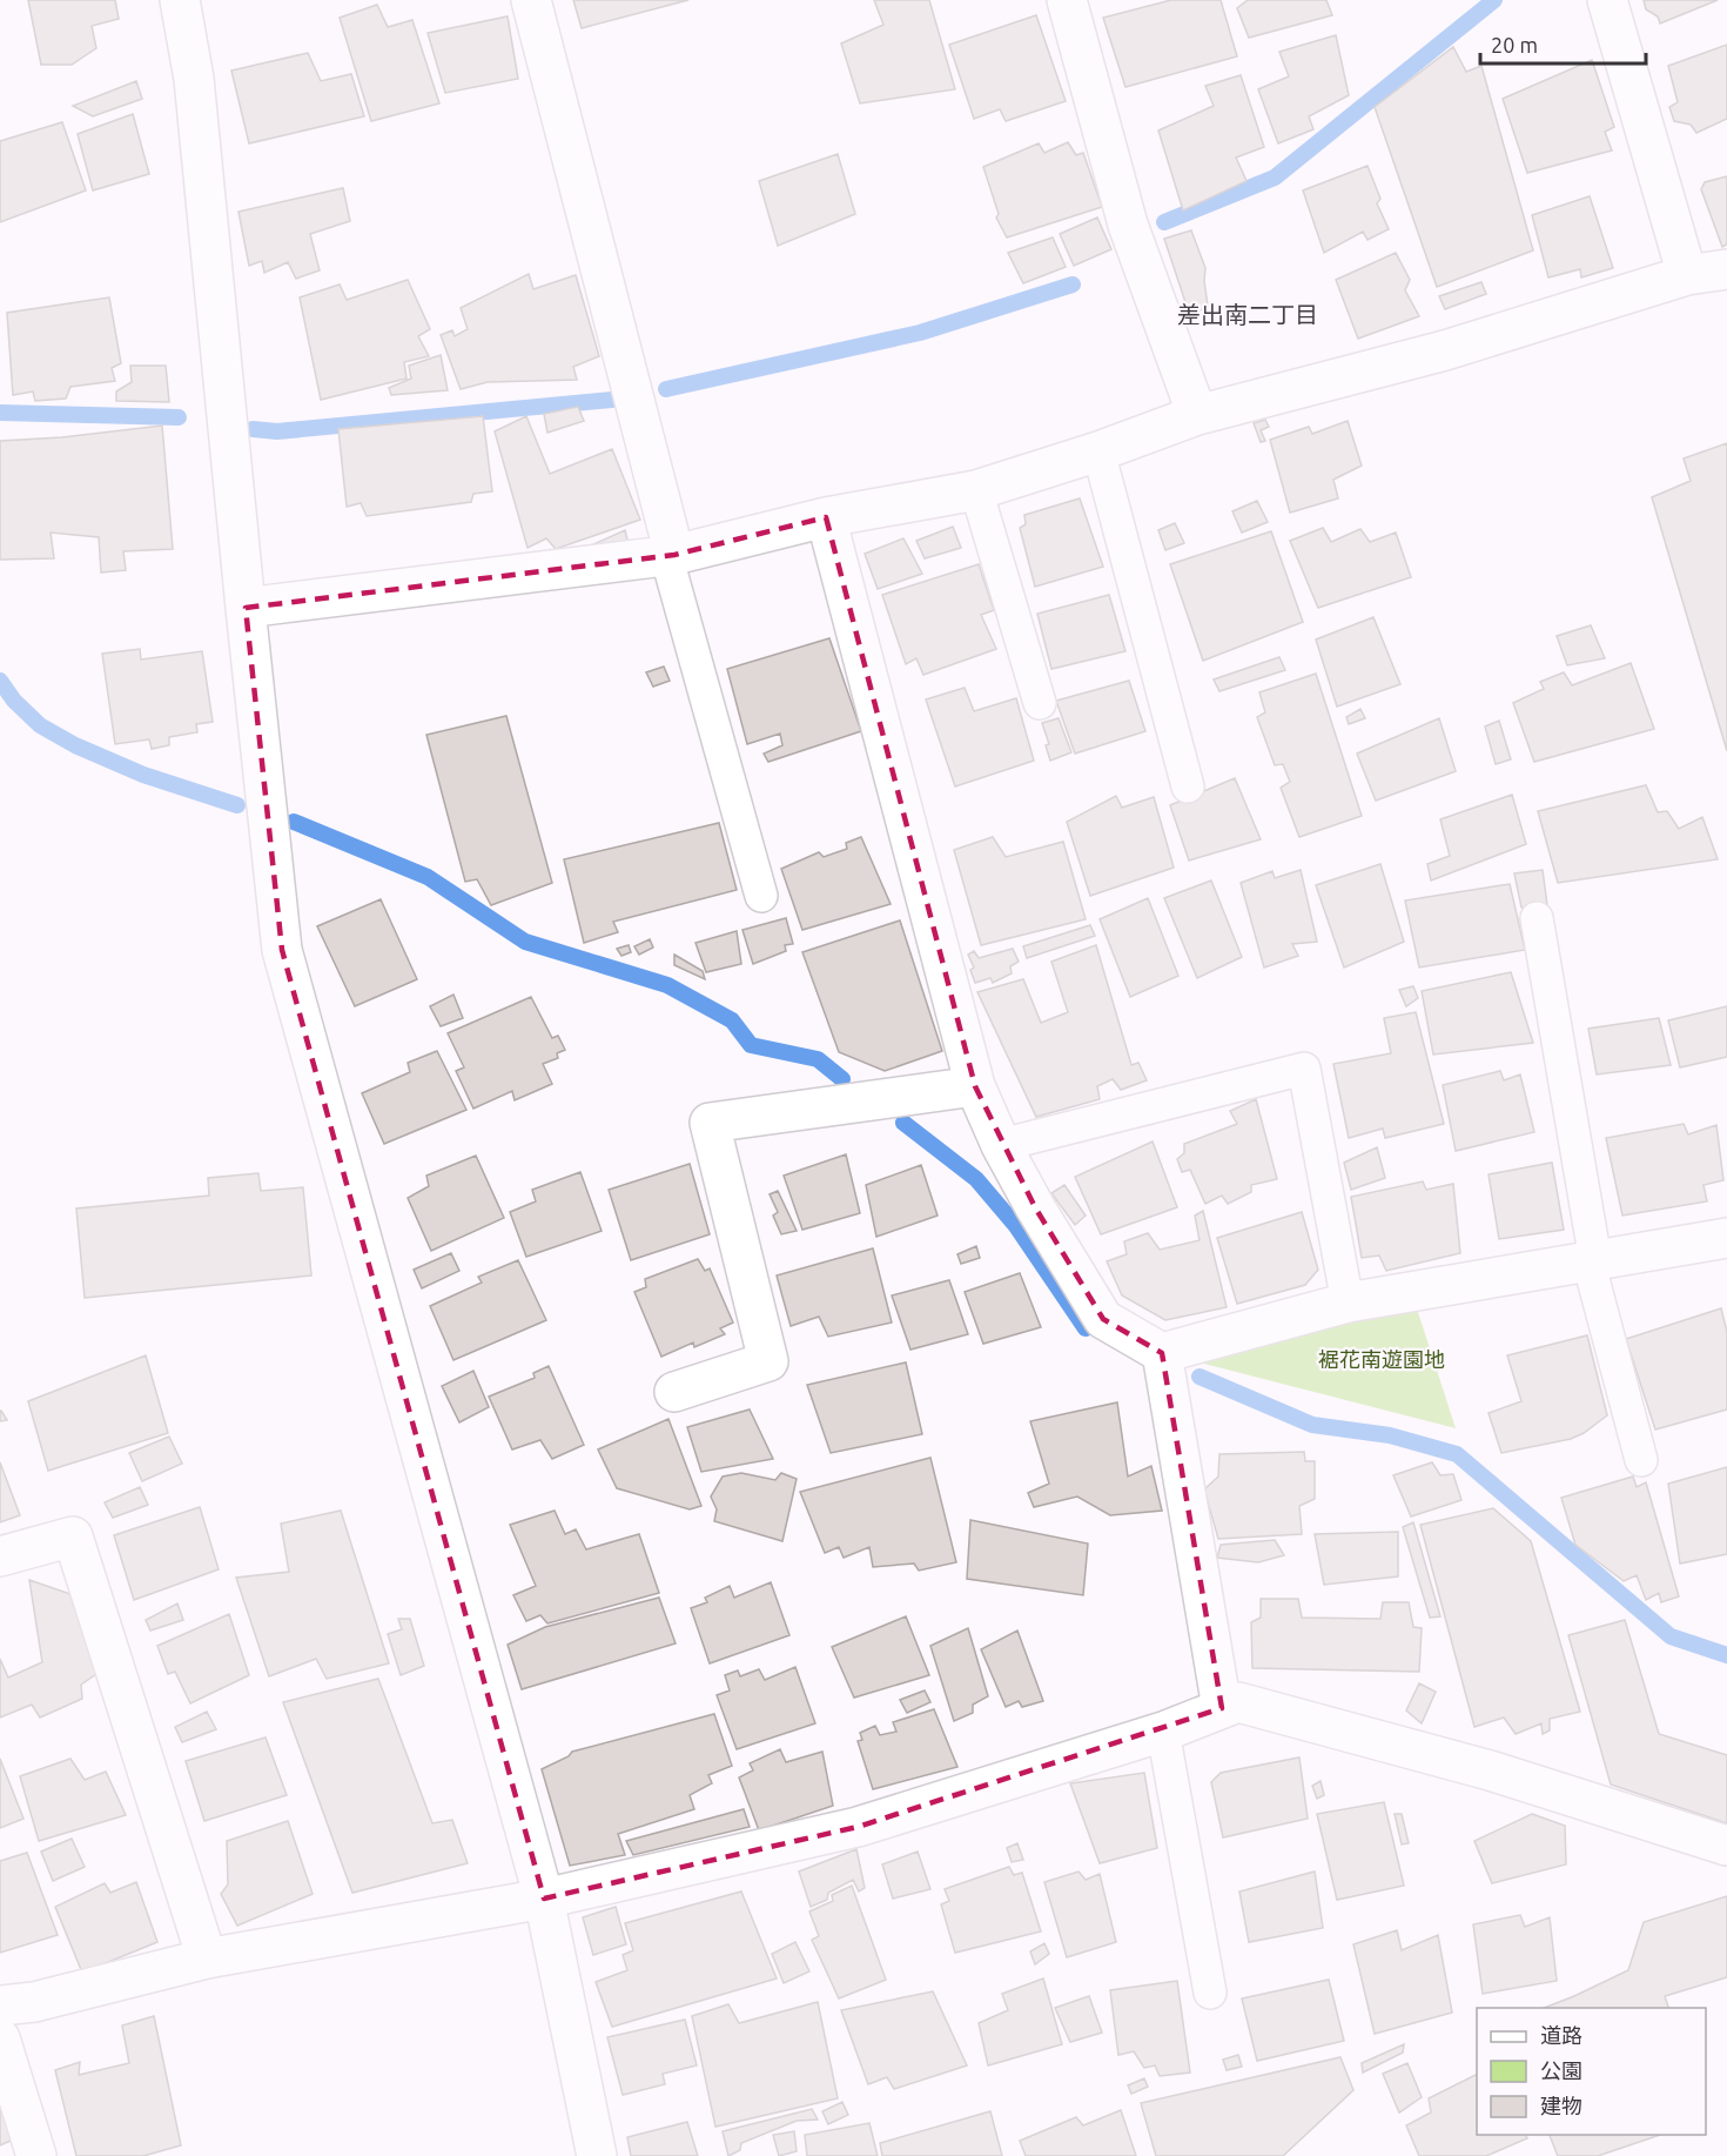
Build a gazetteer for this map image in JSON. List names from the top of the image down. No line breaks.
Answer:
{"districts":["差出南二丁目"],"parks":["裾花南遊園地"],"legend":["道路","公園","建物"],"scale_bar":"20 m"}
